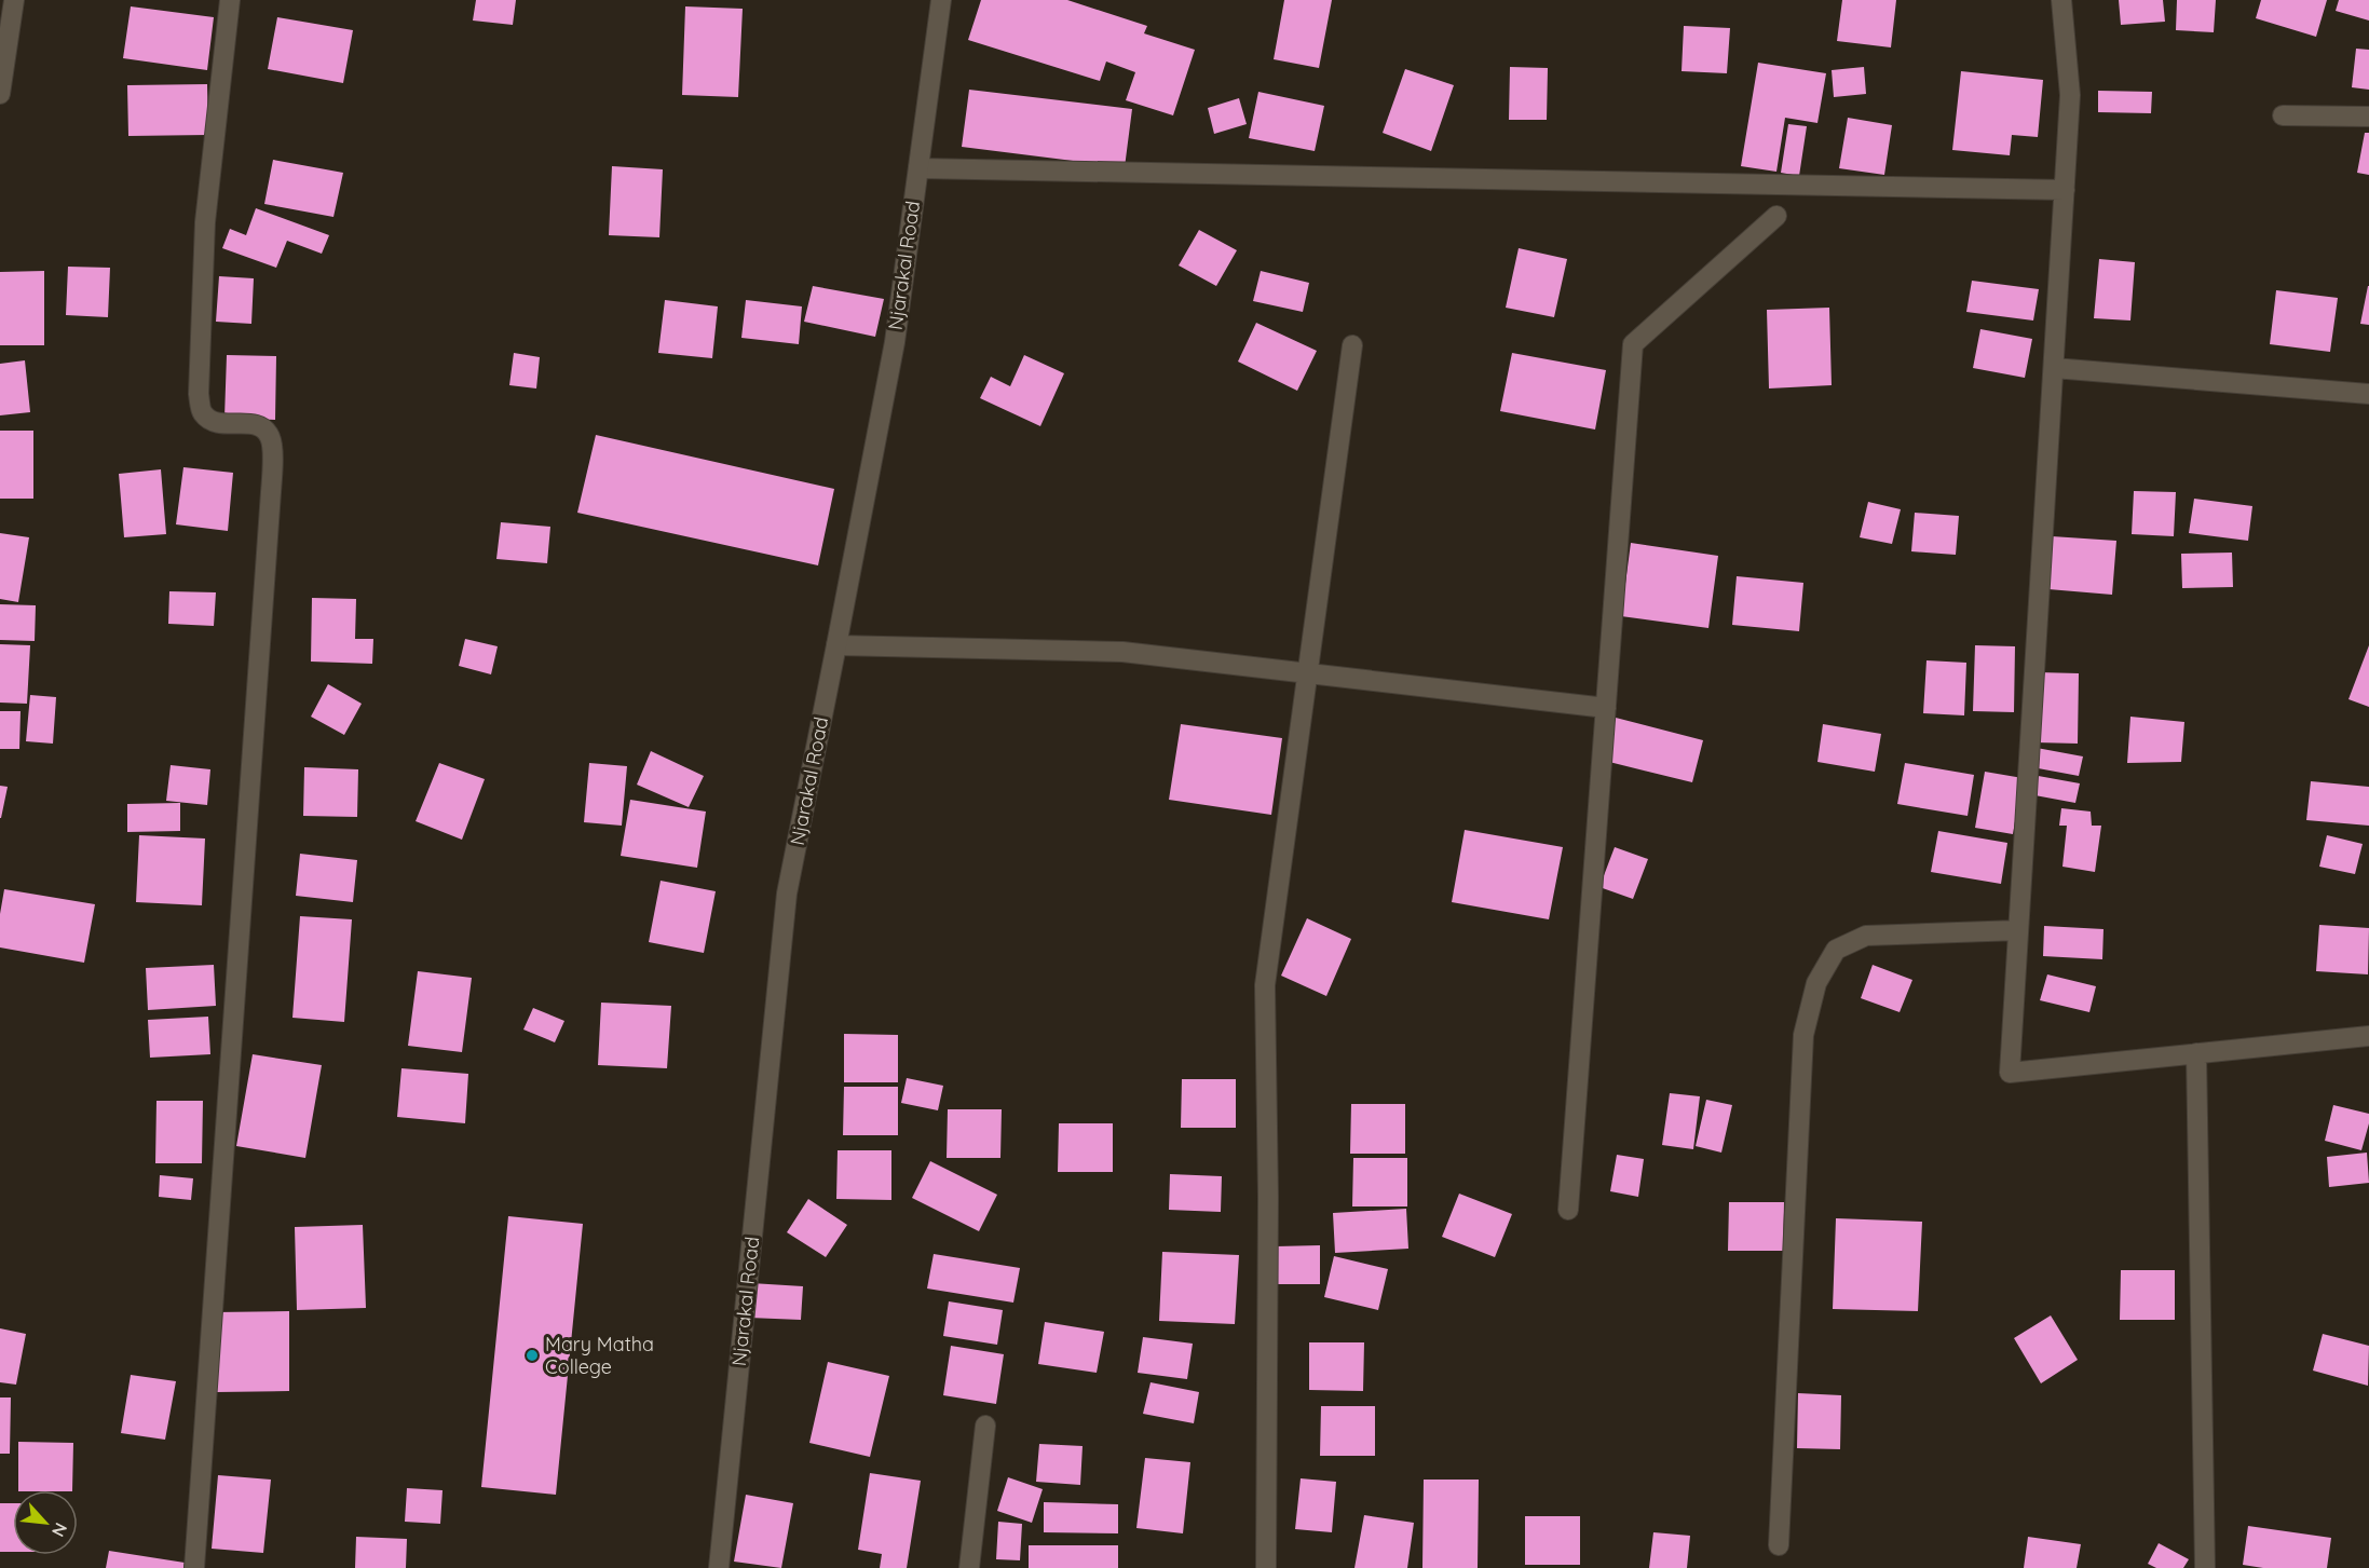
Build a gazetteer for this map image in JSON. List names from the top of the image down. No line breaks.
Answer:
{"streets":{"street":["Njarakal Road"]},"places":["Mary Matha College"],"north":"bottom right"}
